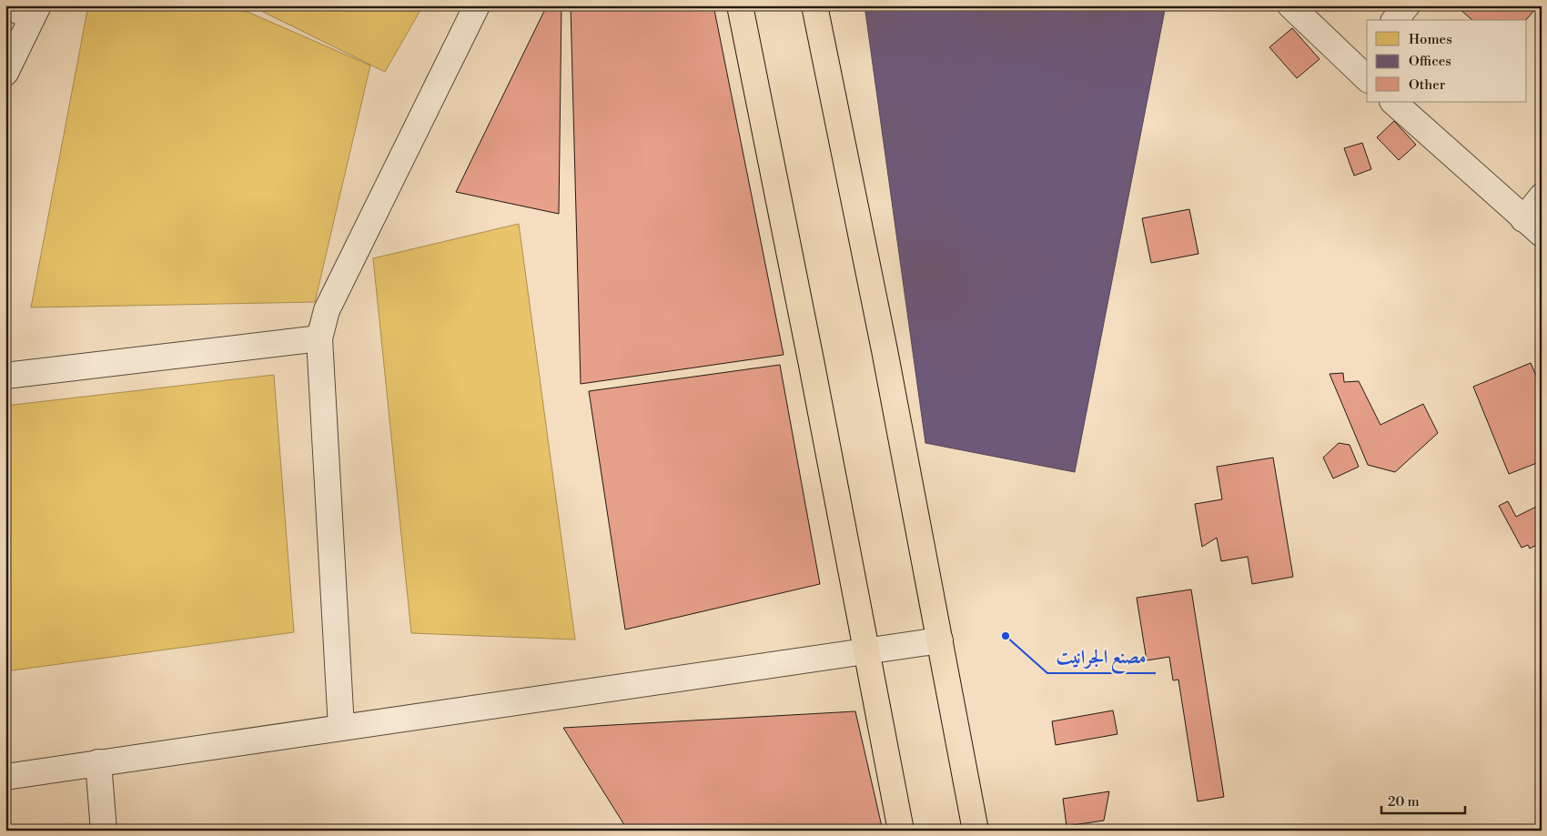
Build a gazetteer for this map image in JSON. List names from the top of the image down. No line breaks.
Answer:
{"places":["مصنع الجرانيت"],"legend":["Homes","Offices","Other"],"scale_bar":"20 m"}
